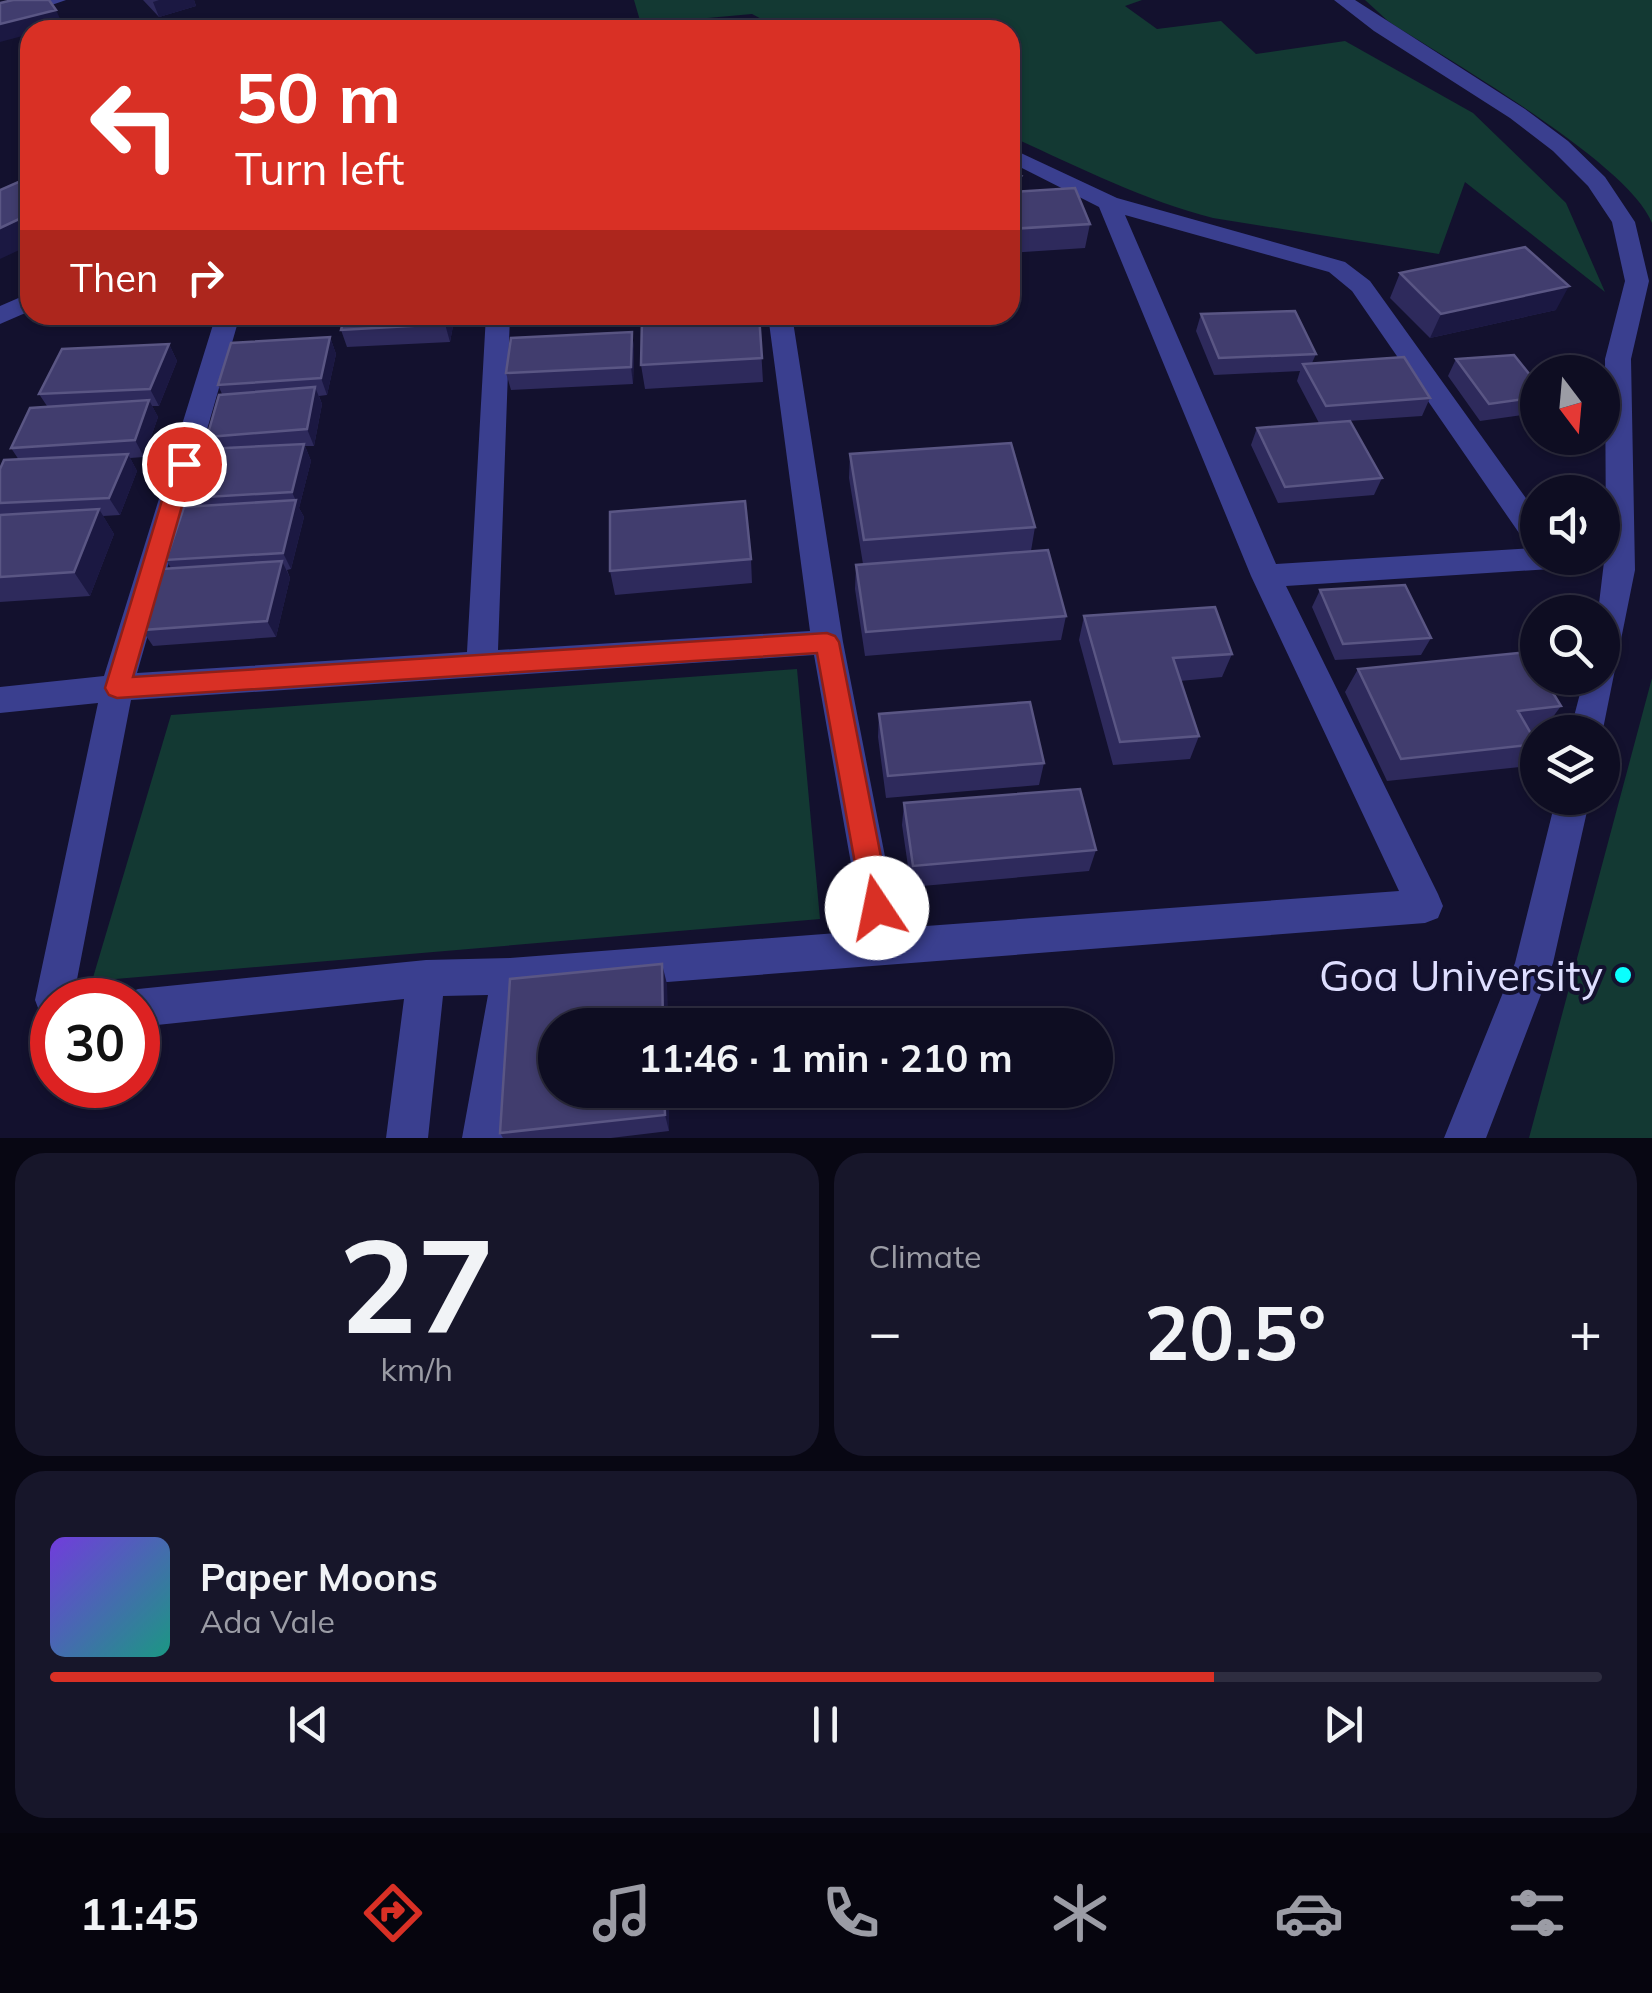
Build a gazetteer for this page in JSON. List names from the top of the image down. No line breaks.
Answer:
{"places":["Goa University"],"north":"bottom","page":{"turn":["50 m","Turn left"],"then":"Then","limit":"30","trip":"11:46 · 1 min · 210 m","tile":[["27","km/h"],"Climate"],"heat":["−","20.5°","+"],"song":["Paper Moons","Ada Vale"],"tabs":"11:45"}}
